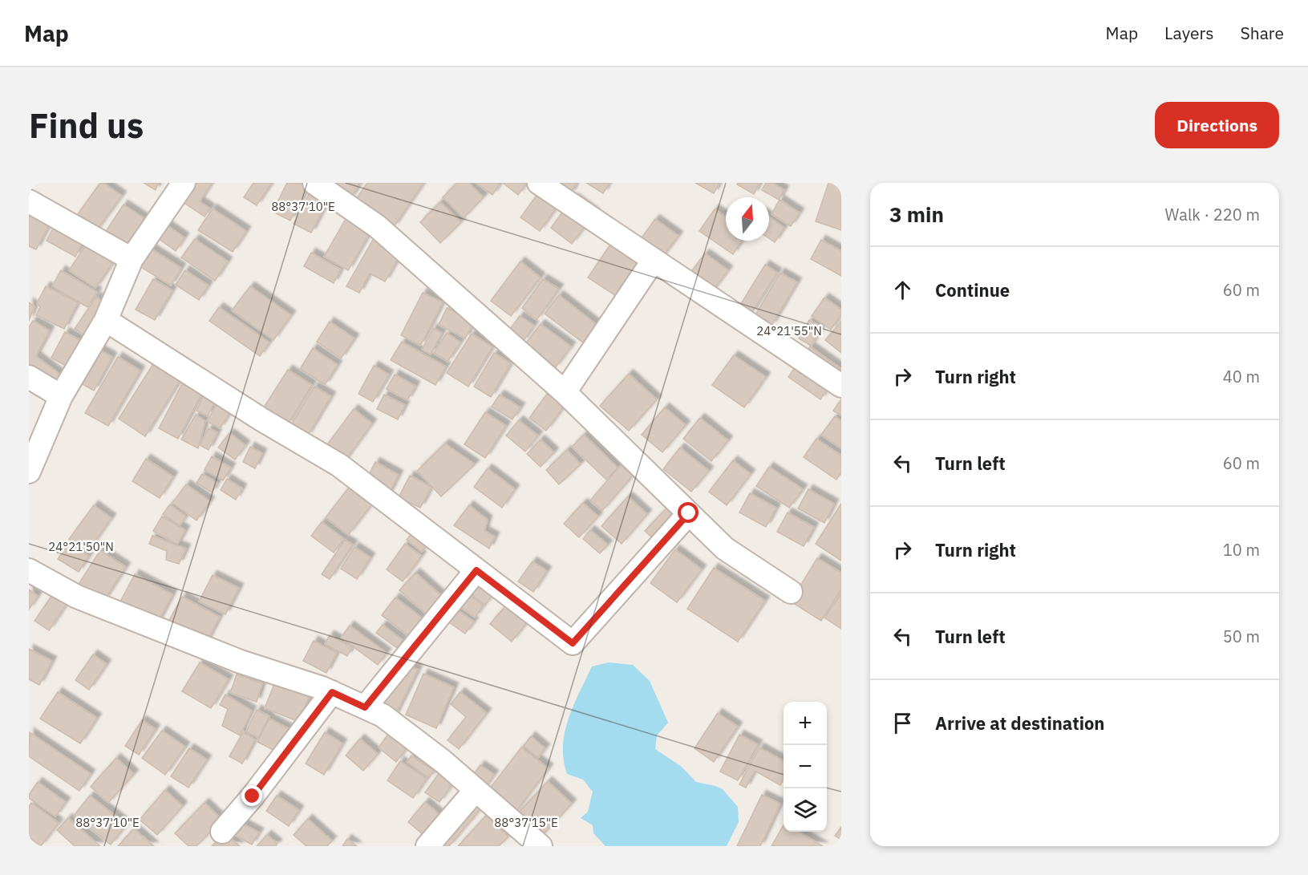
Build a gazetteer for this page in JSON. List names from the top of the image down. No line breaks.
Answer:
{"north":"top","page":{"header":"Map","nav":["Map","Layers","Share"],"buttons":"Directions","title":"Find us","heading":["3 min","Walk · 220 m"],"list":[["Continue","60 m"],["Turn right","40 m"],["Turn left","60 m"],["Turn right","10 m"],["Turn left","50 m"],"Arrive at destination"],"map_buttons":["+","−"]},"coordinates":["88°37'10\"E","24°21'55\"N","24°21'50\"N","88°37'15\"E"]}
